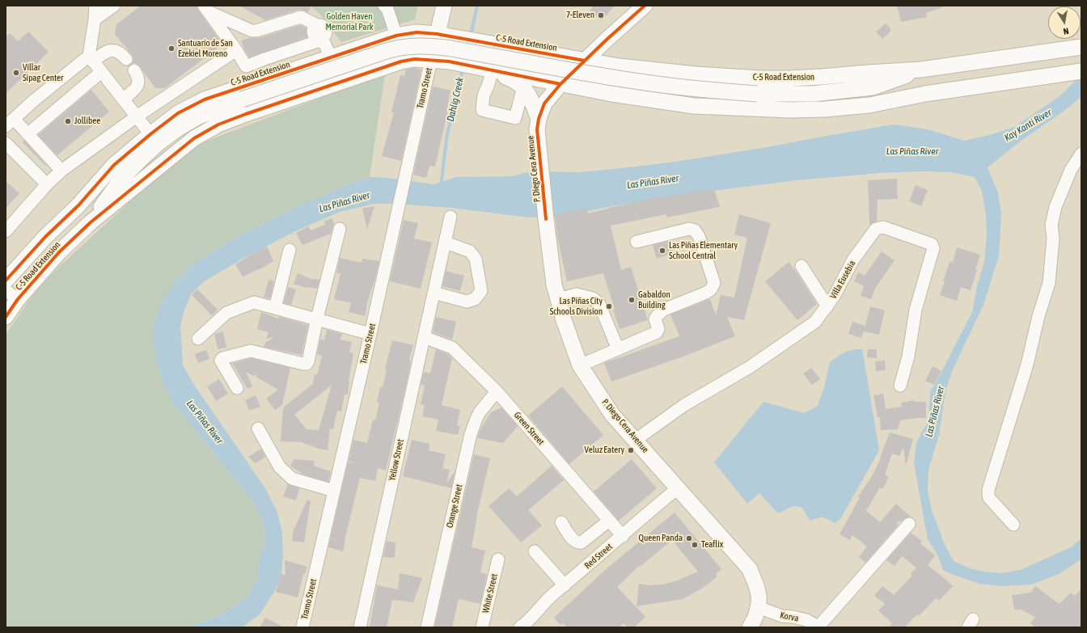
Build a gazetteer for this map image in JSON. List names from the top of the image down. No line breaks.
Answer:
{"streets":{"main road":["C-5 Road Extension","P. Diego Cera Avenue"],"street":["Tramo Street","Villa Eusebia","Green Street","Yellow Street","Orange Street","Red Street","White Street","Korva"]},"crossings":[["C-5 Road Extension","Tramo Street"],["C-5 Road Extension","P. Diego Cera Avenue"],["P. Diego Cera Avenue","Villa Eusebia"],["P. Diego Cera Avenue","Red Street"],["P. Diego Cera Avenue","Korva"],["Green Street","Yellow Street"],["Green Street","Orange Street"],["Green Street","Red Street"]],"water":["Dahlig Creek","Kay Kanti River","Las Piñas River"],"parks":["Golden Haven Memorial Park"],"places":["7-Eleven","Santuario de San Ezekiel Moreno","Villar Sipag Center","Jollibee","Las Piñas Elementary School Central","Gabaldon Building","Las Piñas City Schools Division","Veluz Eatery","Queen Panda","Teaflix"],"north":"bottom"}
